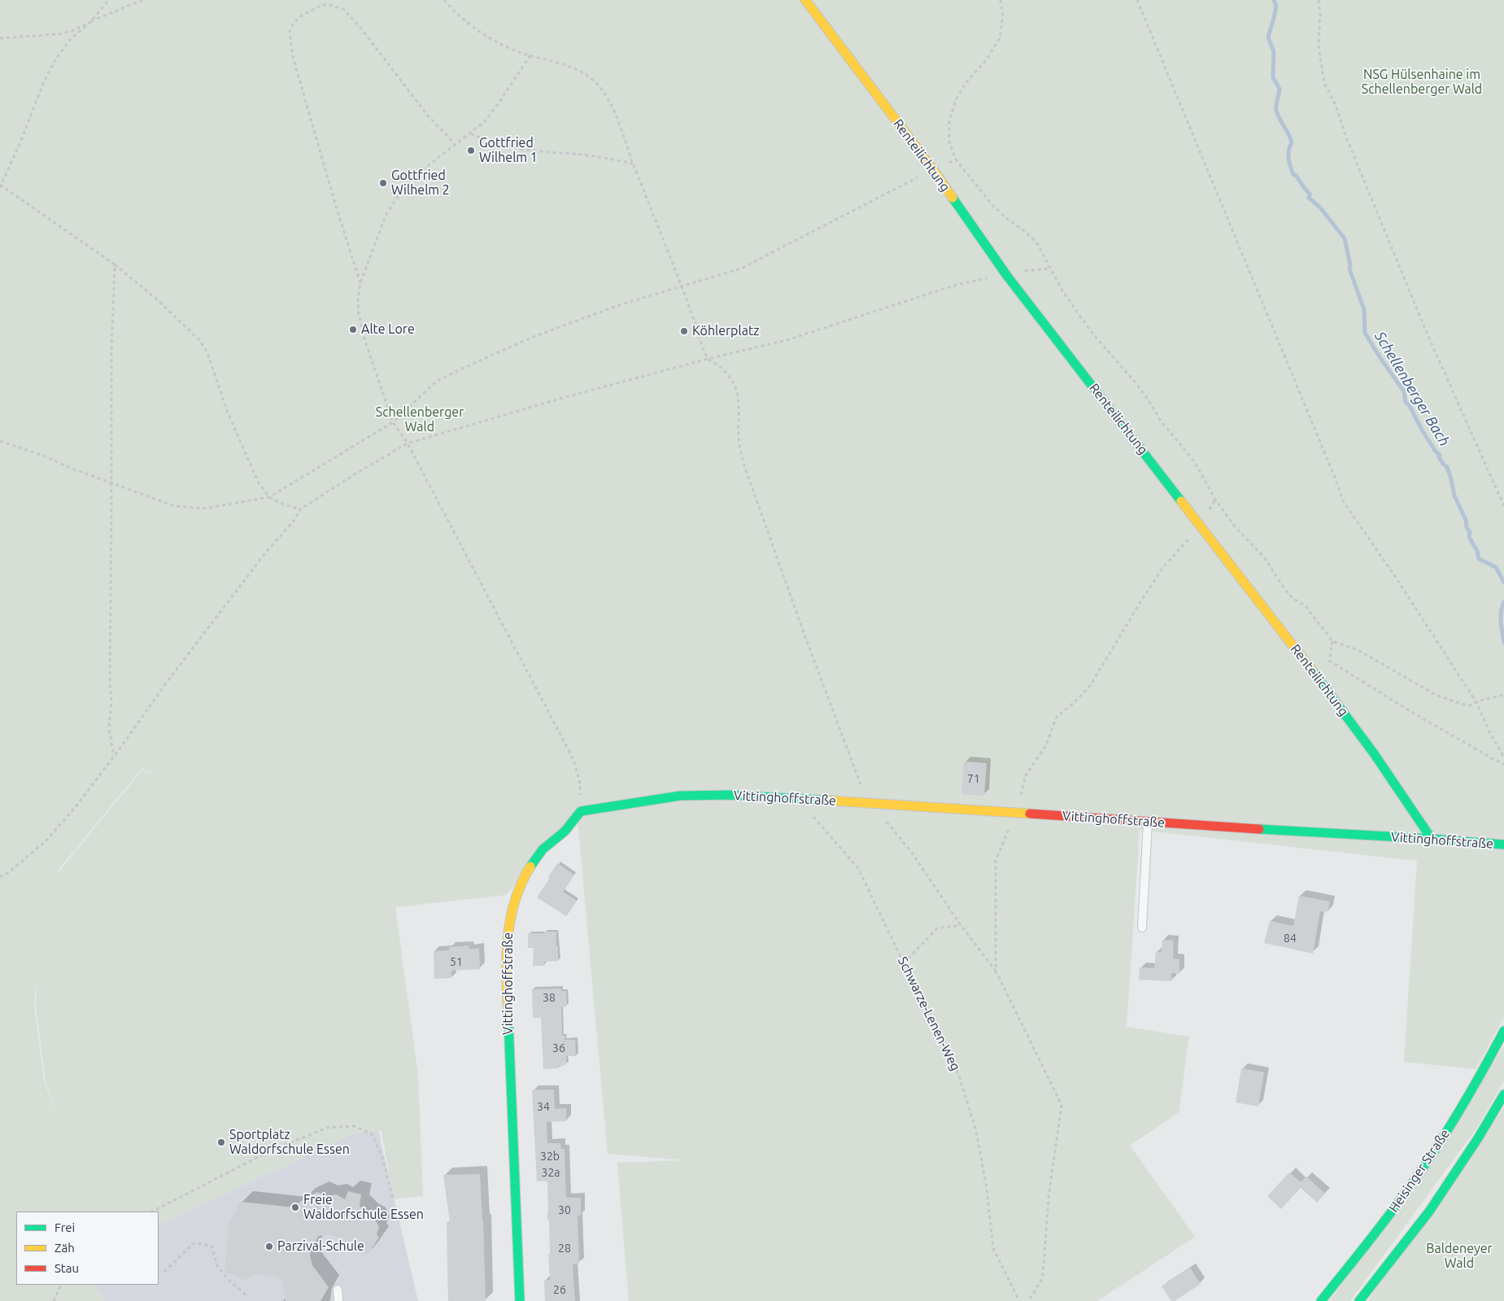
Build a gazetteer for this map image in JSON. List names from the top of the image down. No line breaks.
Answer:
{"streets":{"street":["Renteilichtung","Vittinghoffstraße","Heisinger Straße"],"path":["Schwarze-Lenen-Weg"]},"crossings":[["Renteilichtung","Vittinghoffstraße"]],"water":["Schellenberger Bach"],"parks":["NSG Hülsenhaine im Schellenberger Wald","Schellenberger Wald","Baldeneyer Wald"],"places":["Gottfried Wilhelm 1","Gottfried Wilhelm 2","Alte Lore","Köhlerplatz","Sportplatz Waldorfschule Essen","Freie Waldorfschule Essen","Parzival-Schule"],"house_numbers":["71","84","51","38","36","34","32b","32a","30","28","26"],"legend":["Frei","Zäh","Stau"]}
